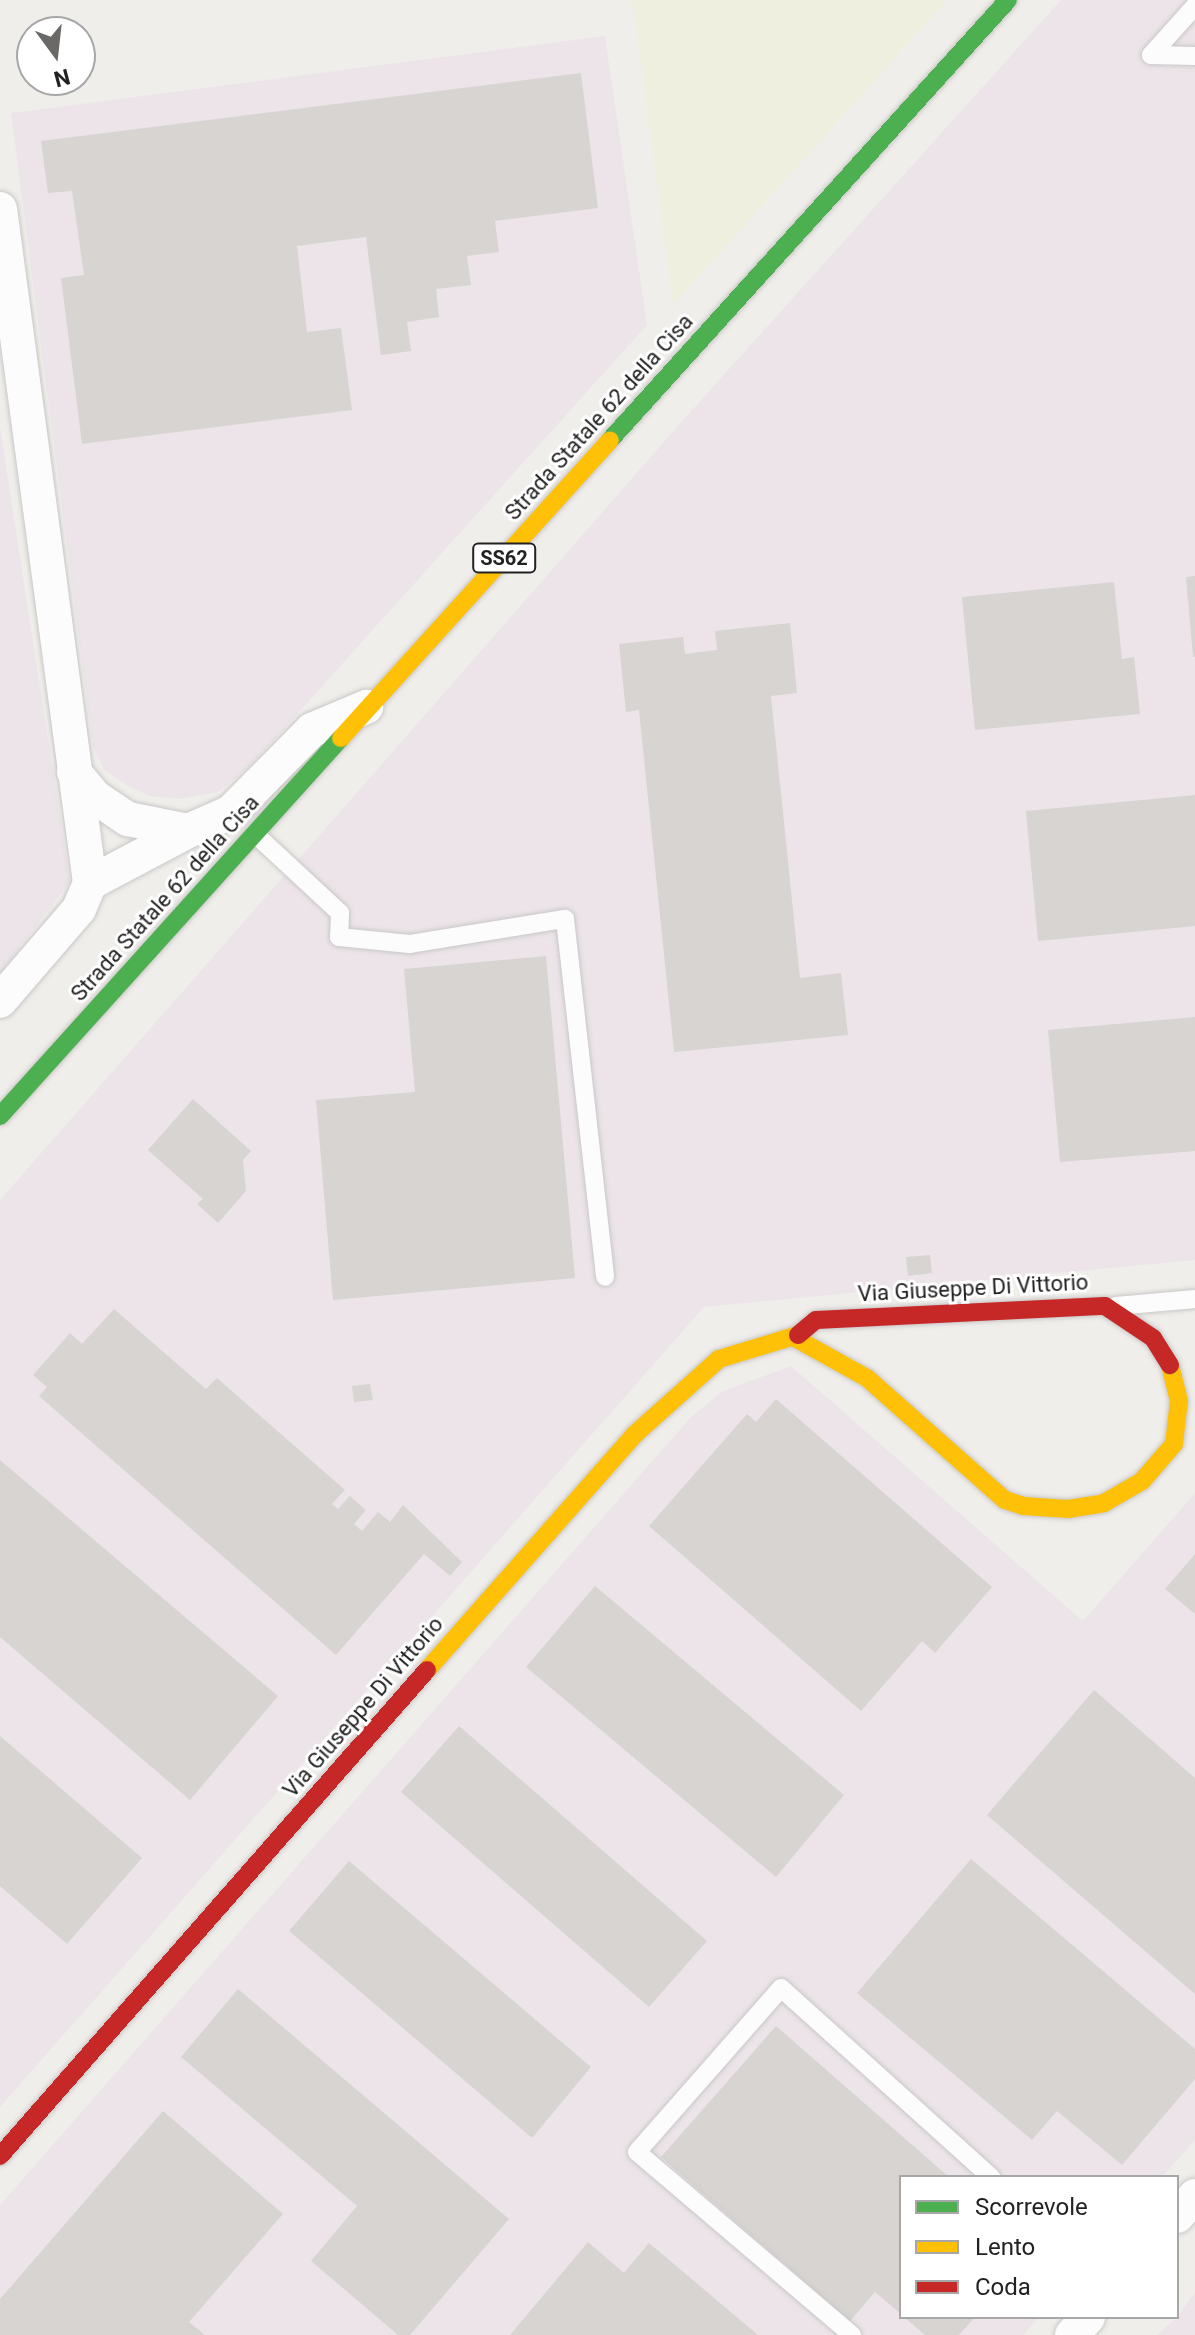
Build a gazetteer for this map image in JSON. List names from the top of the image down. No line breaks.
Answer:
{"streets":{"street":["Strada Statale 62 della Cisa","SS62","Via Giuseppe Di Vittorio"]},"legend":["Scorrevole","Lento","Coda"],"north":"bottom"}
